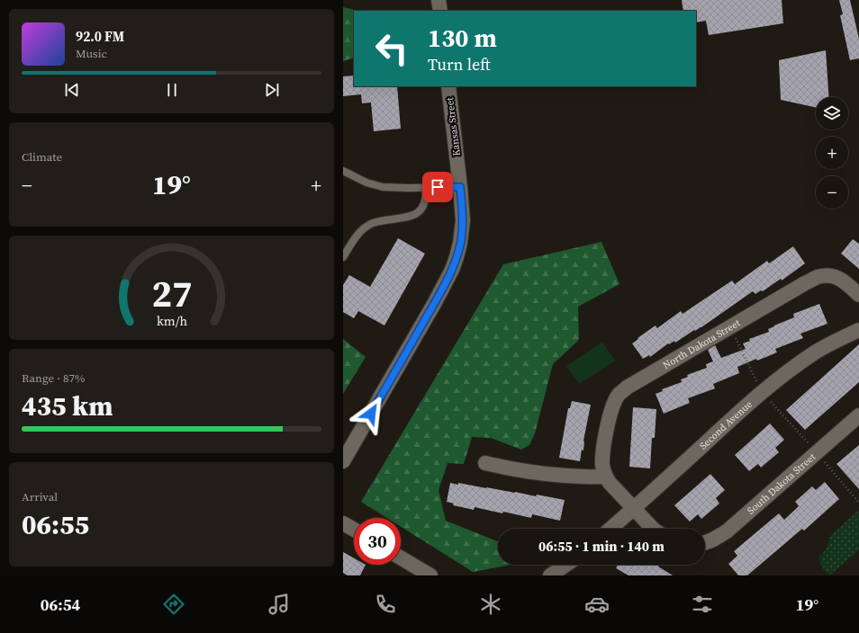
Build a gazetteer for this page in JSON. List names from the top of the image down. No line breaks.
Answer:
{"streets":{"street":["Kansas Street","North Dakota Street","Second Avenue","South Dakota Street"]},"page":{"turn":["130 m","Turn left"],"song":["92.0 FM","Music"],"map_buttons":["+","−"],"tile":["Climate",["Range · 87%","435 km"],["Arrival","06:55"]],"heat":["−","19°","+"],"limit":"30","trip":"06:55 · 1 min · 140 m","tabs":["06:54","19°"],"gauge":["27","km/h"]}}
